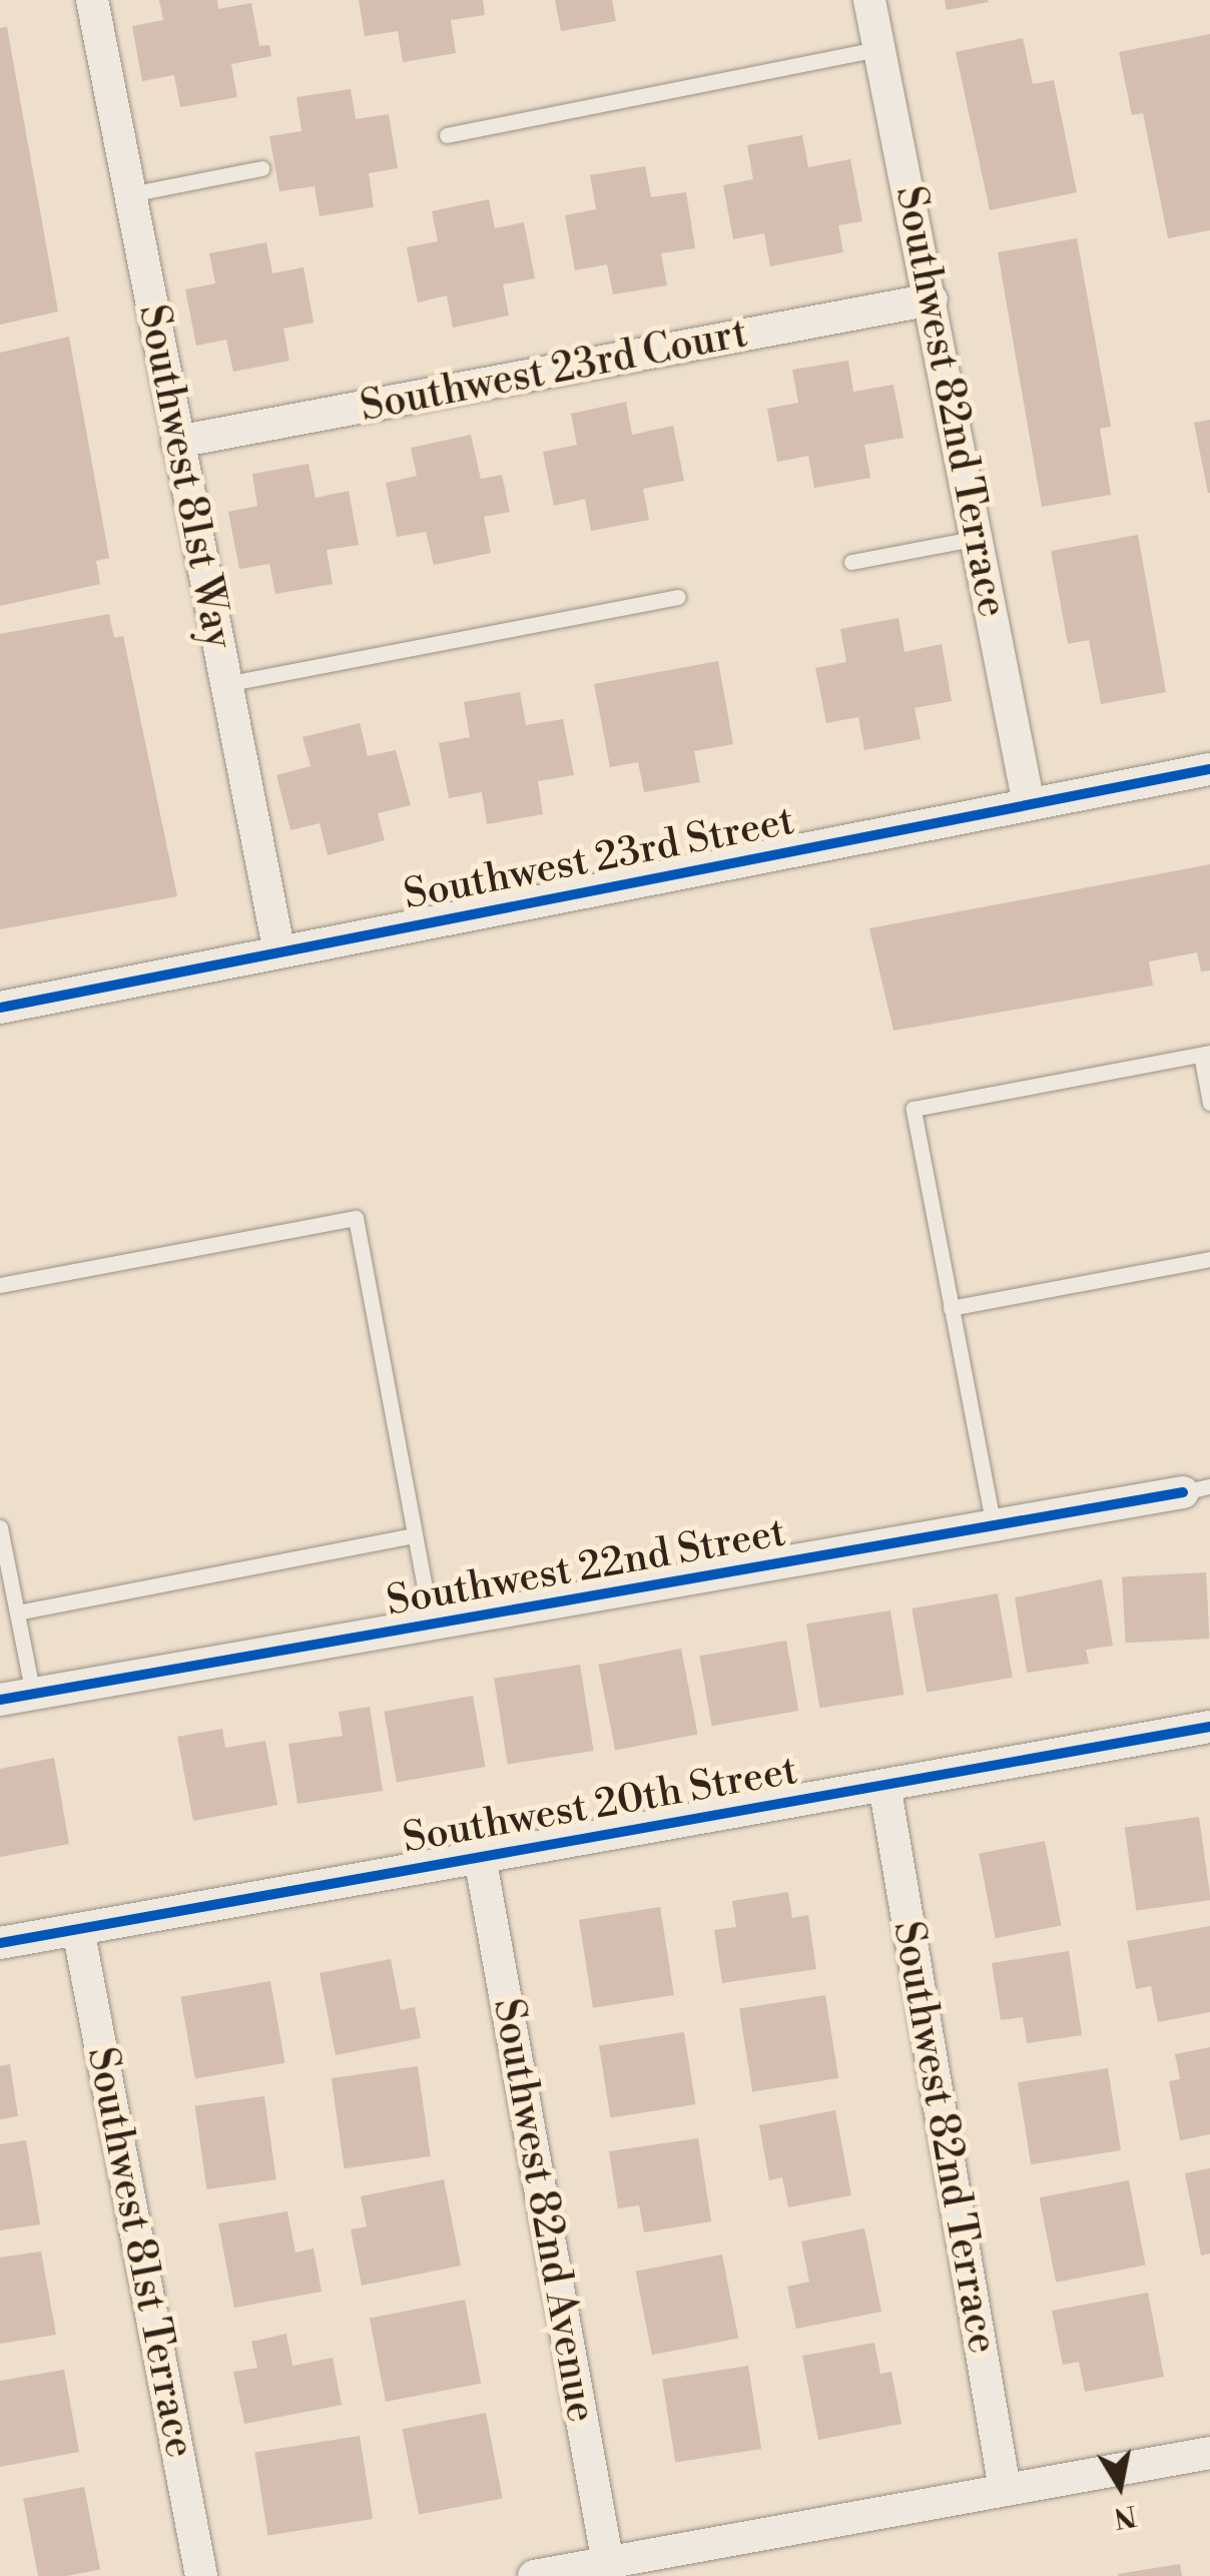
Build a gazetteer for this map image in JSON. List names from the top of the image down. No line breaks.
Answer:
{"streets":{"street":["Southwest 23rd Court","Southwest 82nd Terrace","Southwest 81st Way","Southwest 23rd Street","Southwest 22nd Street","Southwest 20th Street","Southwest 82nd Avenue","Southwest 81st Terrace"]},"crossings":[["Southwest 23rd Court","Southwest 82nd Terrace"],["Southwest 23rd Court","Southwest 81st Way"],["Southwest 82nd Terrace","Southwest 23rd Street"],["Southwest 82nd Terrace","Southwest 20th Street"],["Southwest 81st Way","Southwest 23rd Street"],["Southwest 20th Street","Southwest 82nd Avenue"],["Southwest 20th Street","Southwest 81st Terrace"]],"north":"bottom"}
